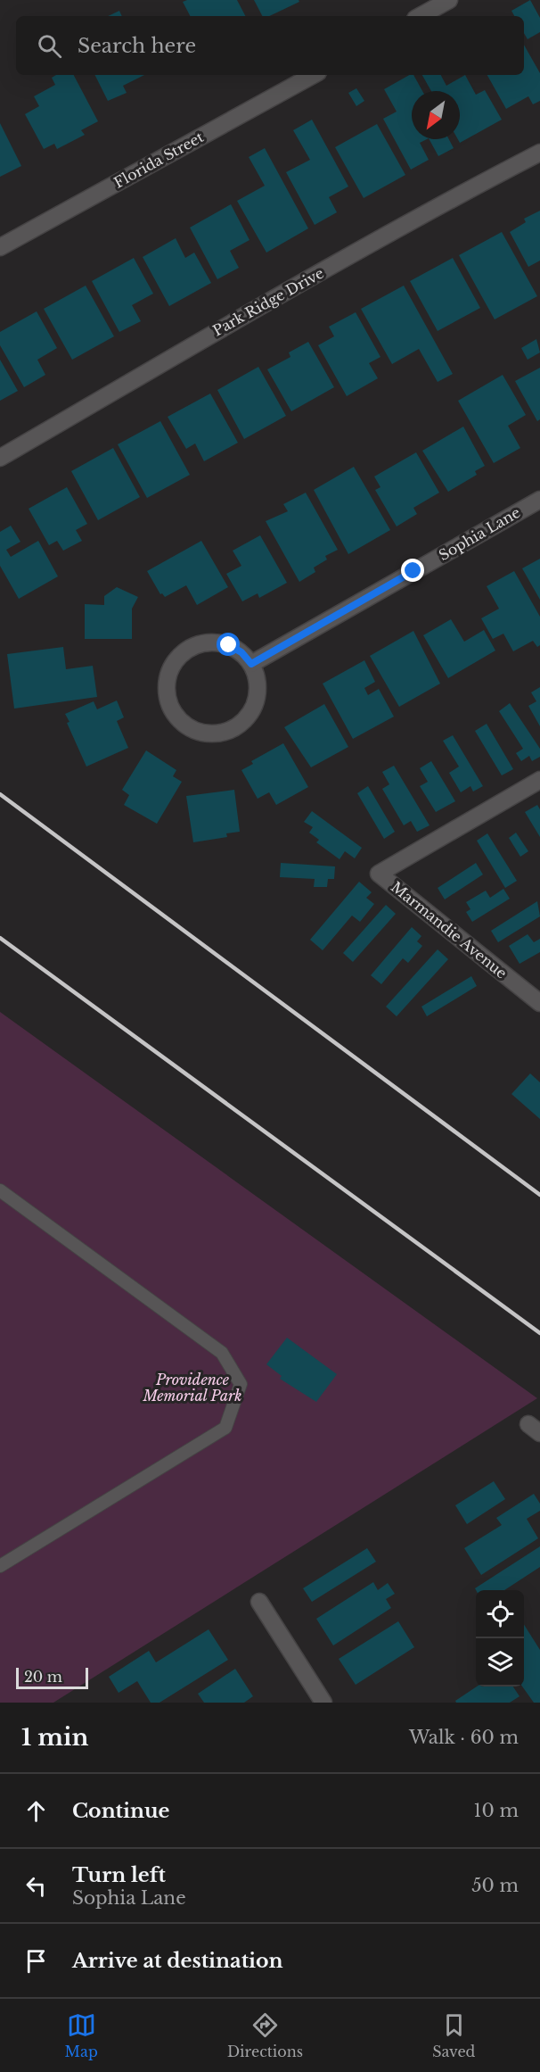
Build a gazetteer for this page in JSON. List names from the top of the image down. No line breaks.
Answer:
{"streets":{"street":["Florida Street","Park Ridge Drive","Sophia Lane","Marmandie Avenue"]},"parks":["Providence Memorial Park"],"scale_bar":"20 m","north":"bottom left","page":{"search":"Search here","scale":"20 m","heading":["1 min","Walk · 60 m"],"list":[["Continue","10 m"],["Turn left","Sophia Lane","50 m"],"Arrive at destination"],"nav":["Map","Directions","Saved"]}}
